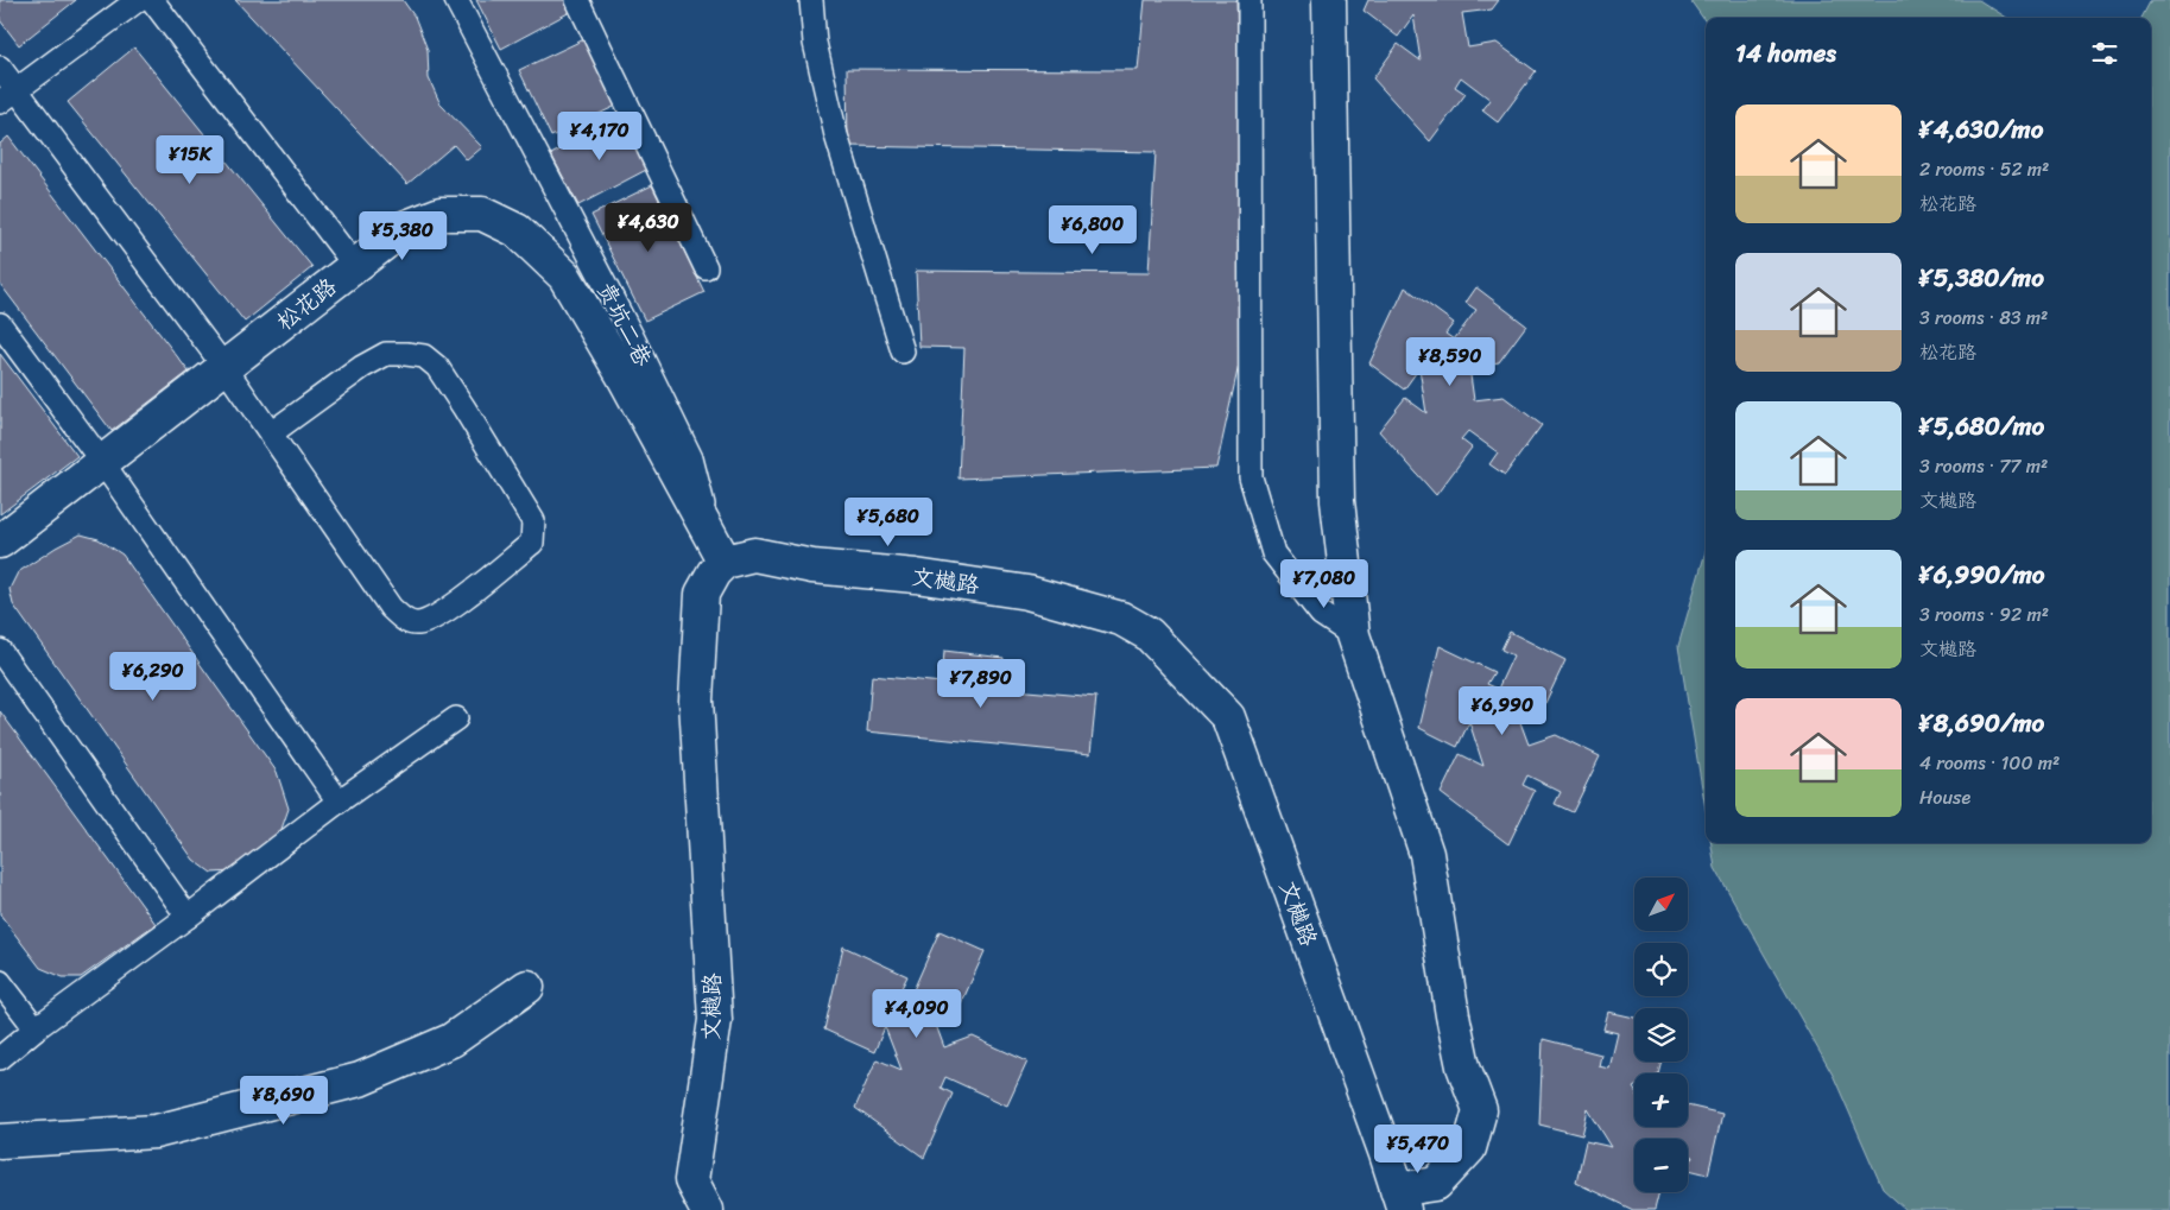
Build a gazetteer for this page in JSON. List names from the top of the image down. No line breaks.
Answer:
{"streets":{"street":["松花路","文樾路"],"lane":["贵坑二巷"]},"crossings":[["松花路","贵坑二巷"],["松花路","文樾路"]],"north":"top right","page":{"heading":"14 homes","list":[{"name":"¥4,630/mo","note":"2 rooms · 52 m² · 松花路"},{"name":"¥5,380/mo","note":"3 rooms · 83 m² · 松花路"},{"name":"¥5,680/mo","note":"3 rooms · 77 m² · 文樾路"},{"name":"¥6,990/mo","note":"3 rooms · 92 m² · 文樾路"},{"name":"¥8,690/mo","note":"4 rooms · 100 m² · House"}],"price":["¥4,170","¥15K","¥4,630","¥6,800","¥5,380","¥8,590","¥5,680","¥7,080","¥6,290","¥7,890","¥6,990","¥4,090","¥8,690","¥5,470"],"map_buttons":["+","−"]}}
